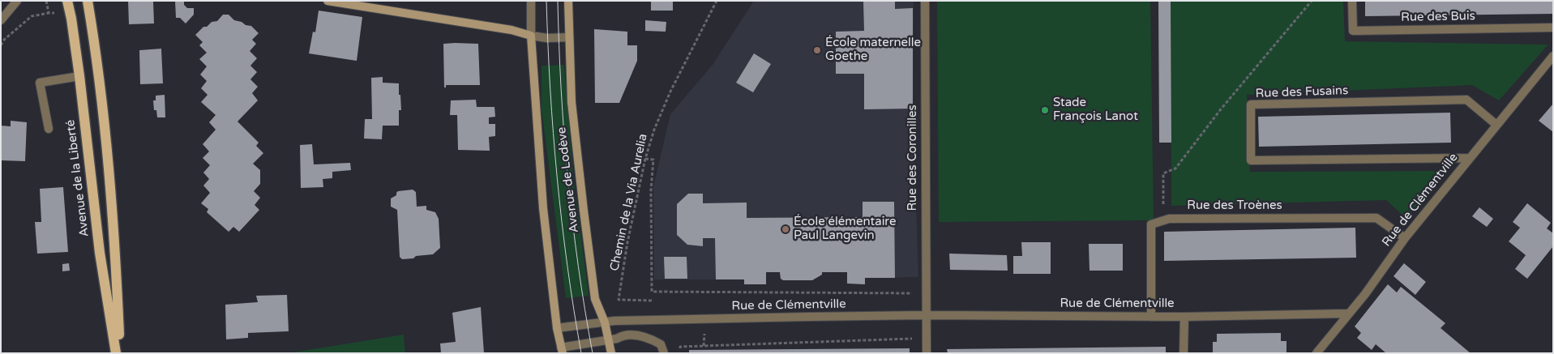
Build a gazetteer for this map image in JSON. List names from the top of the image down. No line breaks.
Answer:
{"streets":{"main road":["Avenue de la Liberté"],"street":["Rue des Buis","Rue des Fusains","Rue des Coronilles","Avenue de Lodève","Rue de Clémentville","Rue des Troènes"],"path":["Chemin de la Via Aurelia"]},"crossings":[["Rue des Fusains","Rue de Clémentville"],["Rue des Coronilles","Rue de Clémentville"],["Avenue de Lodève","Rue de Clémentville"],["Rue de Clémentville","Rue des Troènes"]],"places":["École maternelle Goethe","Stade François Lanot","École élémentaire Paul Langevin"]}
